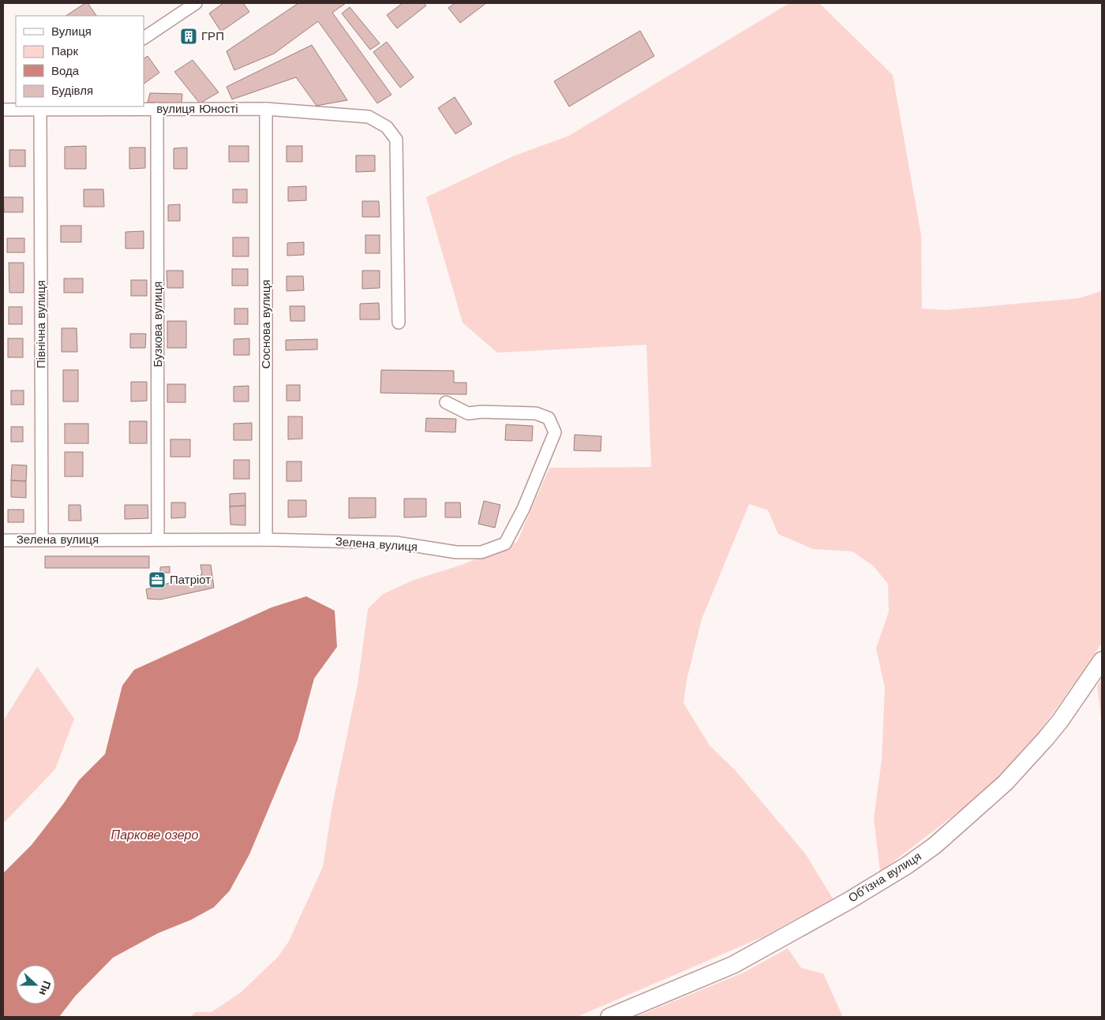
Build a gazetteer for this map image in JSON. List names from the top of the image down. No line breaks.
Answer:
{"streets":{"main road":["Об’їзна вулиця"],"street":["вулиця Юності","Північна вулиця","Бузкова вулиця","Соснова вулиця","Зелена вулиця"]},"crossings":[["вулиця Юності","Північна вулиця"],["вулиця Юності","Бузкова вулиця"],["вулиця Юності","Соснова вулиця"],["Північна вулиця","Зелена вулиця"],["Бузкова вулиця","Зелена вулиця"],["Соснова вулиця","Зелена вулиця"]],"water":["Паркове озеро"],"places":{"building":["ГРП"],"office":["Патріот"]},"legend":["Вулиця","Парк","Вода","Будівля"],"north":"right"}
